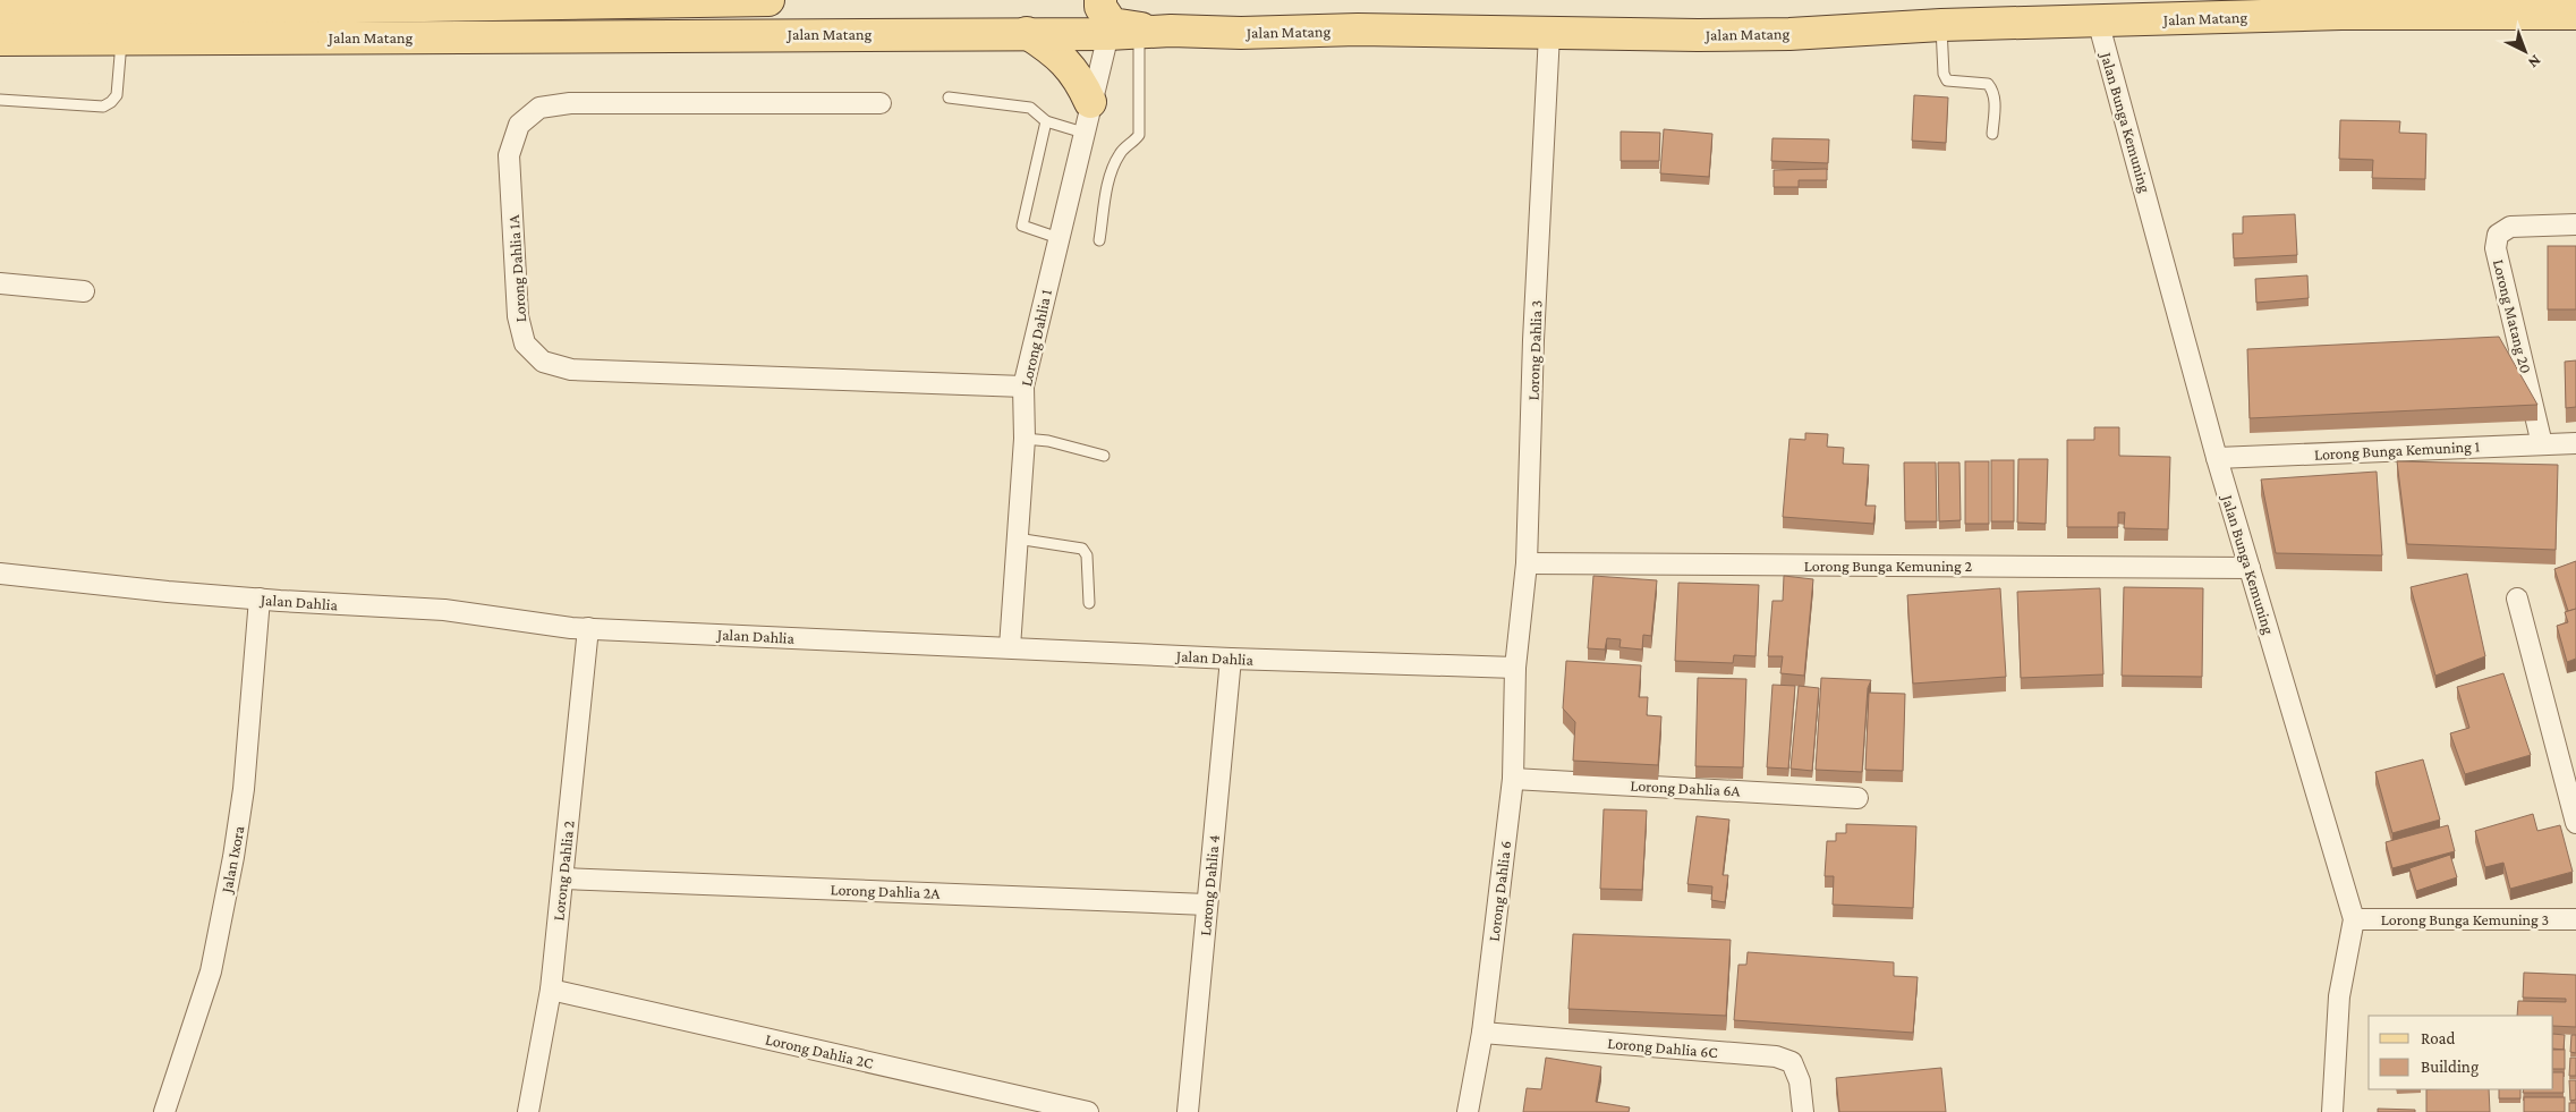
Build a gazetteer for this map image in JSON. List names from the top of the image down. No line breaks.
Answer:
{"streets":{"main road":["Jalan Matang"],"street":["Jalan Bunga Kemuning","Lorong Dahlia 1A","Lorong Matang 20","Lorong Dahlia 1","Lorong Dahlia 3","Lorong Bunga Kemuning 1","Lorong Bunga Kemuning 2","Jalan Dahlia","Lorong Dahlia 6A","Jalan Ixora","Lorong Dahlia 2","Lorong Dahlia 4","Lorong Dahlia 2A","Lorong Dahlia 6","Lorong Bunga Kemuning 3","Lorong Dahlia 6C","Lorong Dahlia 2C"]},"crossings":[["Jalan Matang","Jalan Bunga Kemuning"],["Jalan Matang","Lorong Dahlia 1"],["Jalan Matang","Lorong Dahlia 3"],["Jalan Bunga Kemuning","Lorong Bunga Kemuning 1"],["Jalan Bunga Kemuning","Lorong Bunga Kemuning 2"],["Jalan Bunga Kemuning","Lorong Bunga Kemuning 3"],["Lorong Dahlia 1A","Lorong Dahlia 1"],["Lorong Matang 20","Lorong Bunga Kemuning 1"],["Lorong Dahlia 1","Jalan Dahlia"],["Lorong Dahlia 3","Lorong Bunga Kemuning 2"],["Lorong Dahlia 3","Jalan Dahlia"],["Lorong Dahlia 3","Lorong Dahlia 6"],["Jalan Dahlia","Jalan Ixora"],["Jalan Dahlia","Lorong Dahlia 2"],["Jalan Dahlia","Lorong Dahlia 4"],["Jalan Dahlia","Lorong Dahlia 6"],["Lorong Dahlia 6A","Lorong Dahlia 6"],["Lorong Dahlia 2","Lorong Dahlia 2A"],["Lorong Dahlia 2","Lorong Dahlia 2C"],["Lorong Dahlia 4","Lorong Dahlia 2A"],["Lorong Dahlia 6","Lorong Dahlia 6C"]],"legend":["Road","Building"],"north":"bottom right"}
